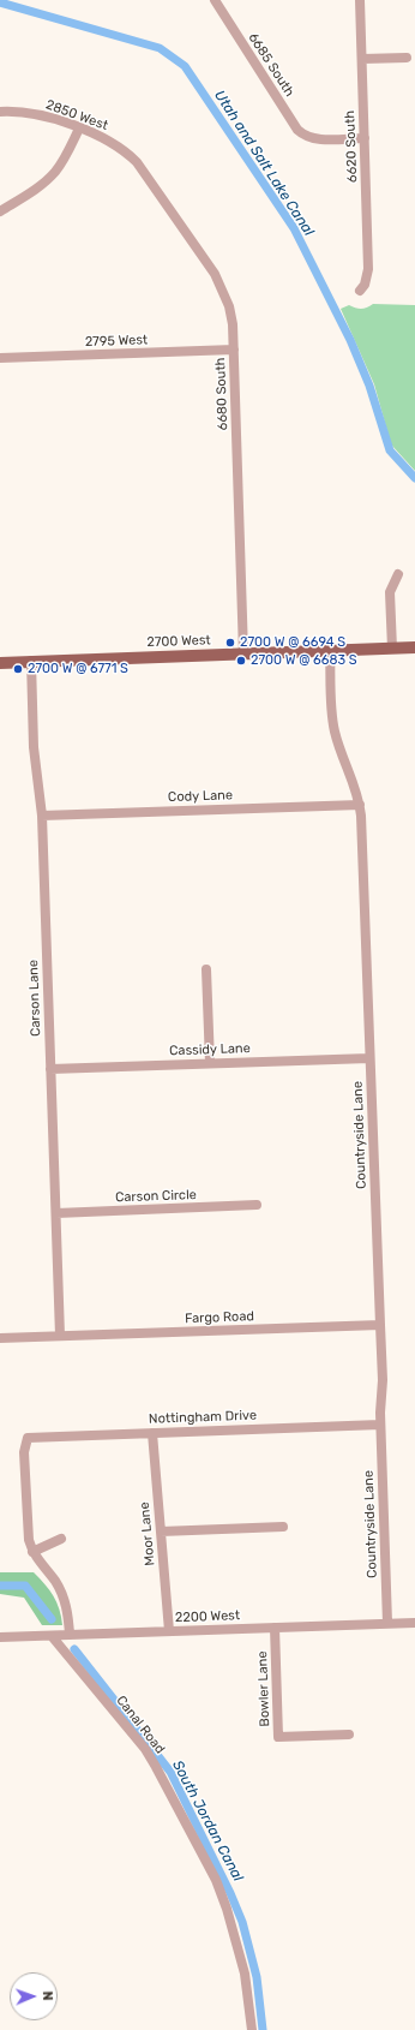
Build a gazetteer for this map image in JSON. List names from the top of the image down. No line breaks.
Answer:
{"streets":{"main road":["2700 West"],"street":["6685 South","2850 West","6620 South","2795 West","6680 South","Cody Lane","Carson Lane","Cassidy Lane","Countryside Lane","Carson Circle","Fargo Road","Nottingham Drive","Moor Lane","2200 West","Bowler Lane","Canal Road"]},"crossings":[["6685 South","6620 South"],["2850 West","6680 South"],["2795 West","6680 South"],["6680 South","2700 West"],["2700 West","Carson Lane"],["2700 West","Countryside Lane"],["Cody Lane","Carson Lane"],["Cody Lane","Countryside Lane"],["Carson Lane","Cassidy Lane"],["Carson Lane","Carson Circle"],["Carson Lane","Fargo Road"],["Cassidy Lane","Countryside Lane"],["Countryside Lane","Fargo Road"],["Countryside Lane","Nottingham Drive"],["Countryside Lane","2200 West"],["Nottingham Drive","Moor Lane"],["Moor Lane","2200 West"],["2200 West","Bowler Lane"],["2200 West","Canal Road"]],"water":["Utah and Salt Lake Canal","South Jordan Canal"],"places":["2700 W @ 6694 S","2700 W @ 6683 S","2700 W @ 6771 S"],"north":"right"}
